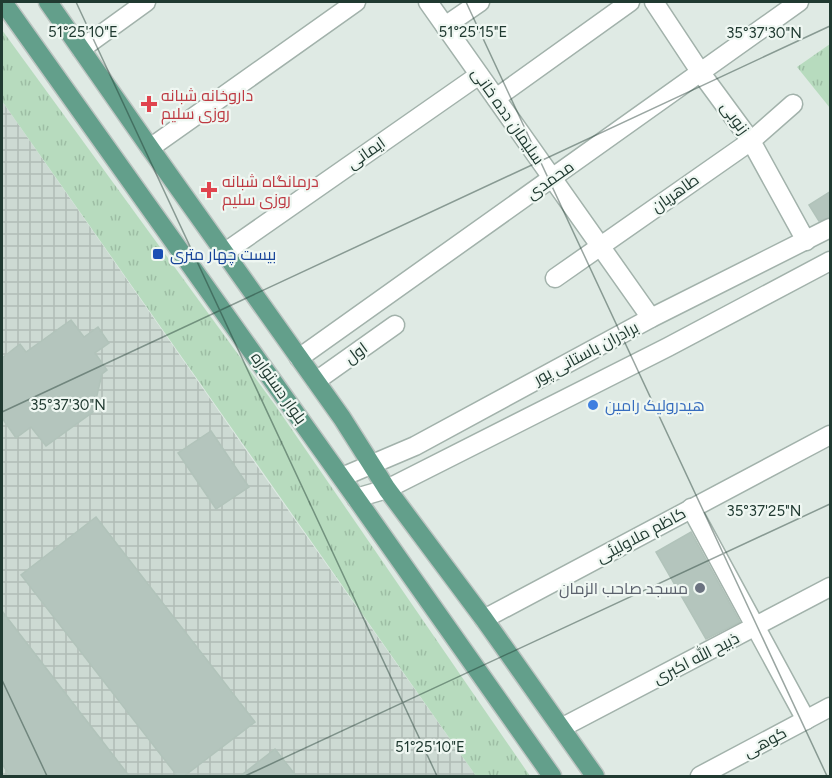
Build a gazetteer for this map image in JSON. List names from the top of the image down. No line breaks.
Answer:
{"streets":{"main road":["بلوار دستواره"],"street":["سلیمان دده خانی","زنوبی","ایمانی","محمدی","طاهریان","اول","برادران باستانی پور","کاظم ملاولیئی","ذبیح الله اکبری","کوهی"]},"crossings":[["سلیمان دده خانی","ایمانی"],["سلیمان دده خانی","محمدی"],["سلیمان دده خانی","طاهریان"],["سلیمان دده خانی","برادران باستانی پور"],["زنوبی","محمدی"],["زنوبی","طاهریان"],["زنوبی","برادران باستانی پور"],["ایمانی","بلوار دستواره"],["محمدی","بلوار دستواره"],["اول","بلوار دستواره"],["برادران باستانی پور","بلوار دستواره"],["بلوار دستواره","کاظم ملاولیئی"],["بلوار دستواره","ذبیح الله اکبری"]],"places":{"health":["داروخانه شبانه روزی سلیم","درمانگاه شبانه روزی سلیم"],"transit":["بیست چهار متری"],"other":["هیدرولیک رامین","مسجد صاحب الزمان"]},"coordinates":["51°25'10\"E","51°25'15\"E","35°37'30\"N","35°37'25\"N"]}
